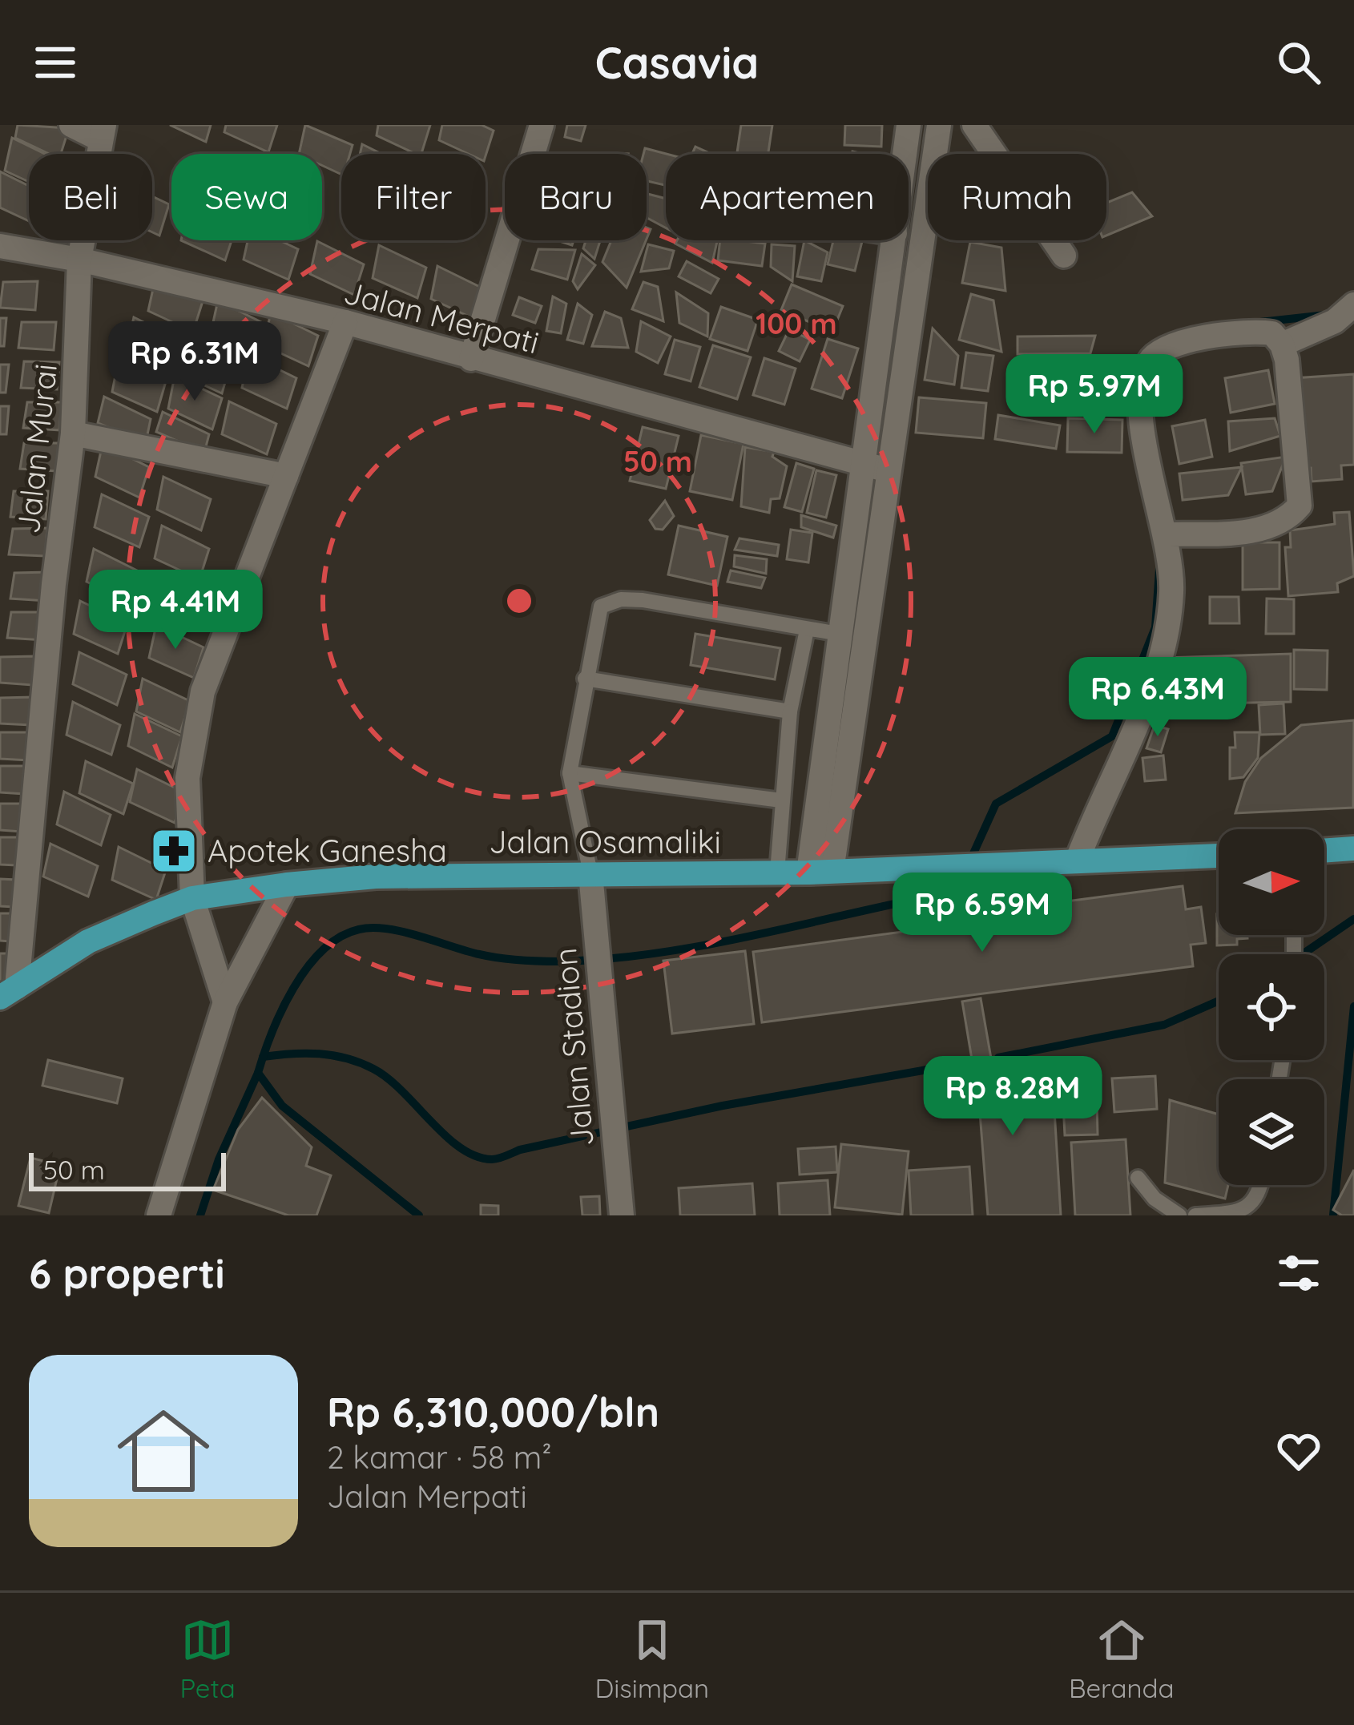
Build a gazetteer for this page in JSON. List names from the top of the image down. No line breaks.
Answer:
{"streets":{"main road":["Jalan Osamaliki"],"street":["Jalan Merpati","Jalan Murai","Jalan Stadion"]},"crossings":[["Jalan Merpati","Jalan Murai"],["Jalan Murai","Jalan Osamaliki"],["Jalan Osamaliki","Jalan Stadion"]],"places":{"pharmacy":["Apotek Ganesha"]},"scale_bar":"50 m","north":"right","page":{"header":"Casavia","chip":["Beli","Sewa","Filter","Baru","Apartemen","Rumah"],"price":["Rp 6.31M","Rp 5.97M","Rp 4.41M","Rp 6.43M","Rp 6.59M","Rp 8.28M"],"scale":"50 m","heading":"6 properti","list":[{"name":"Rp 6,310,000/bln","note":"2 kamar · 58 m² · Jalan Merpati"}],"tabs":["Peta","Disimpan","Beranda"]},"rings":["100 m","50 m"]}
